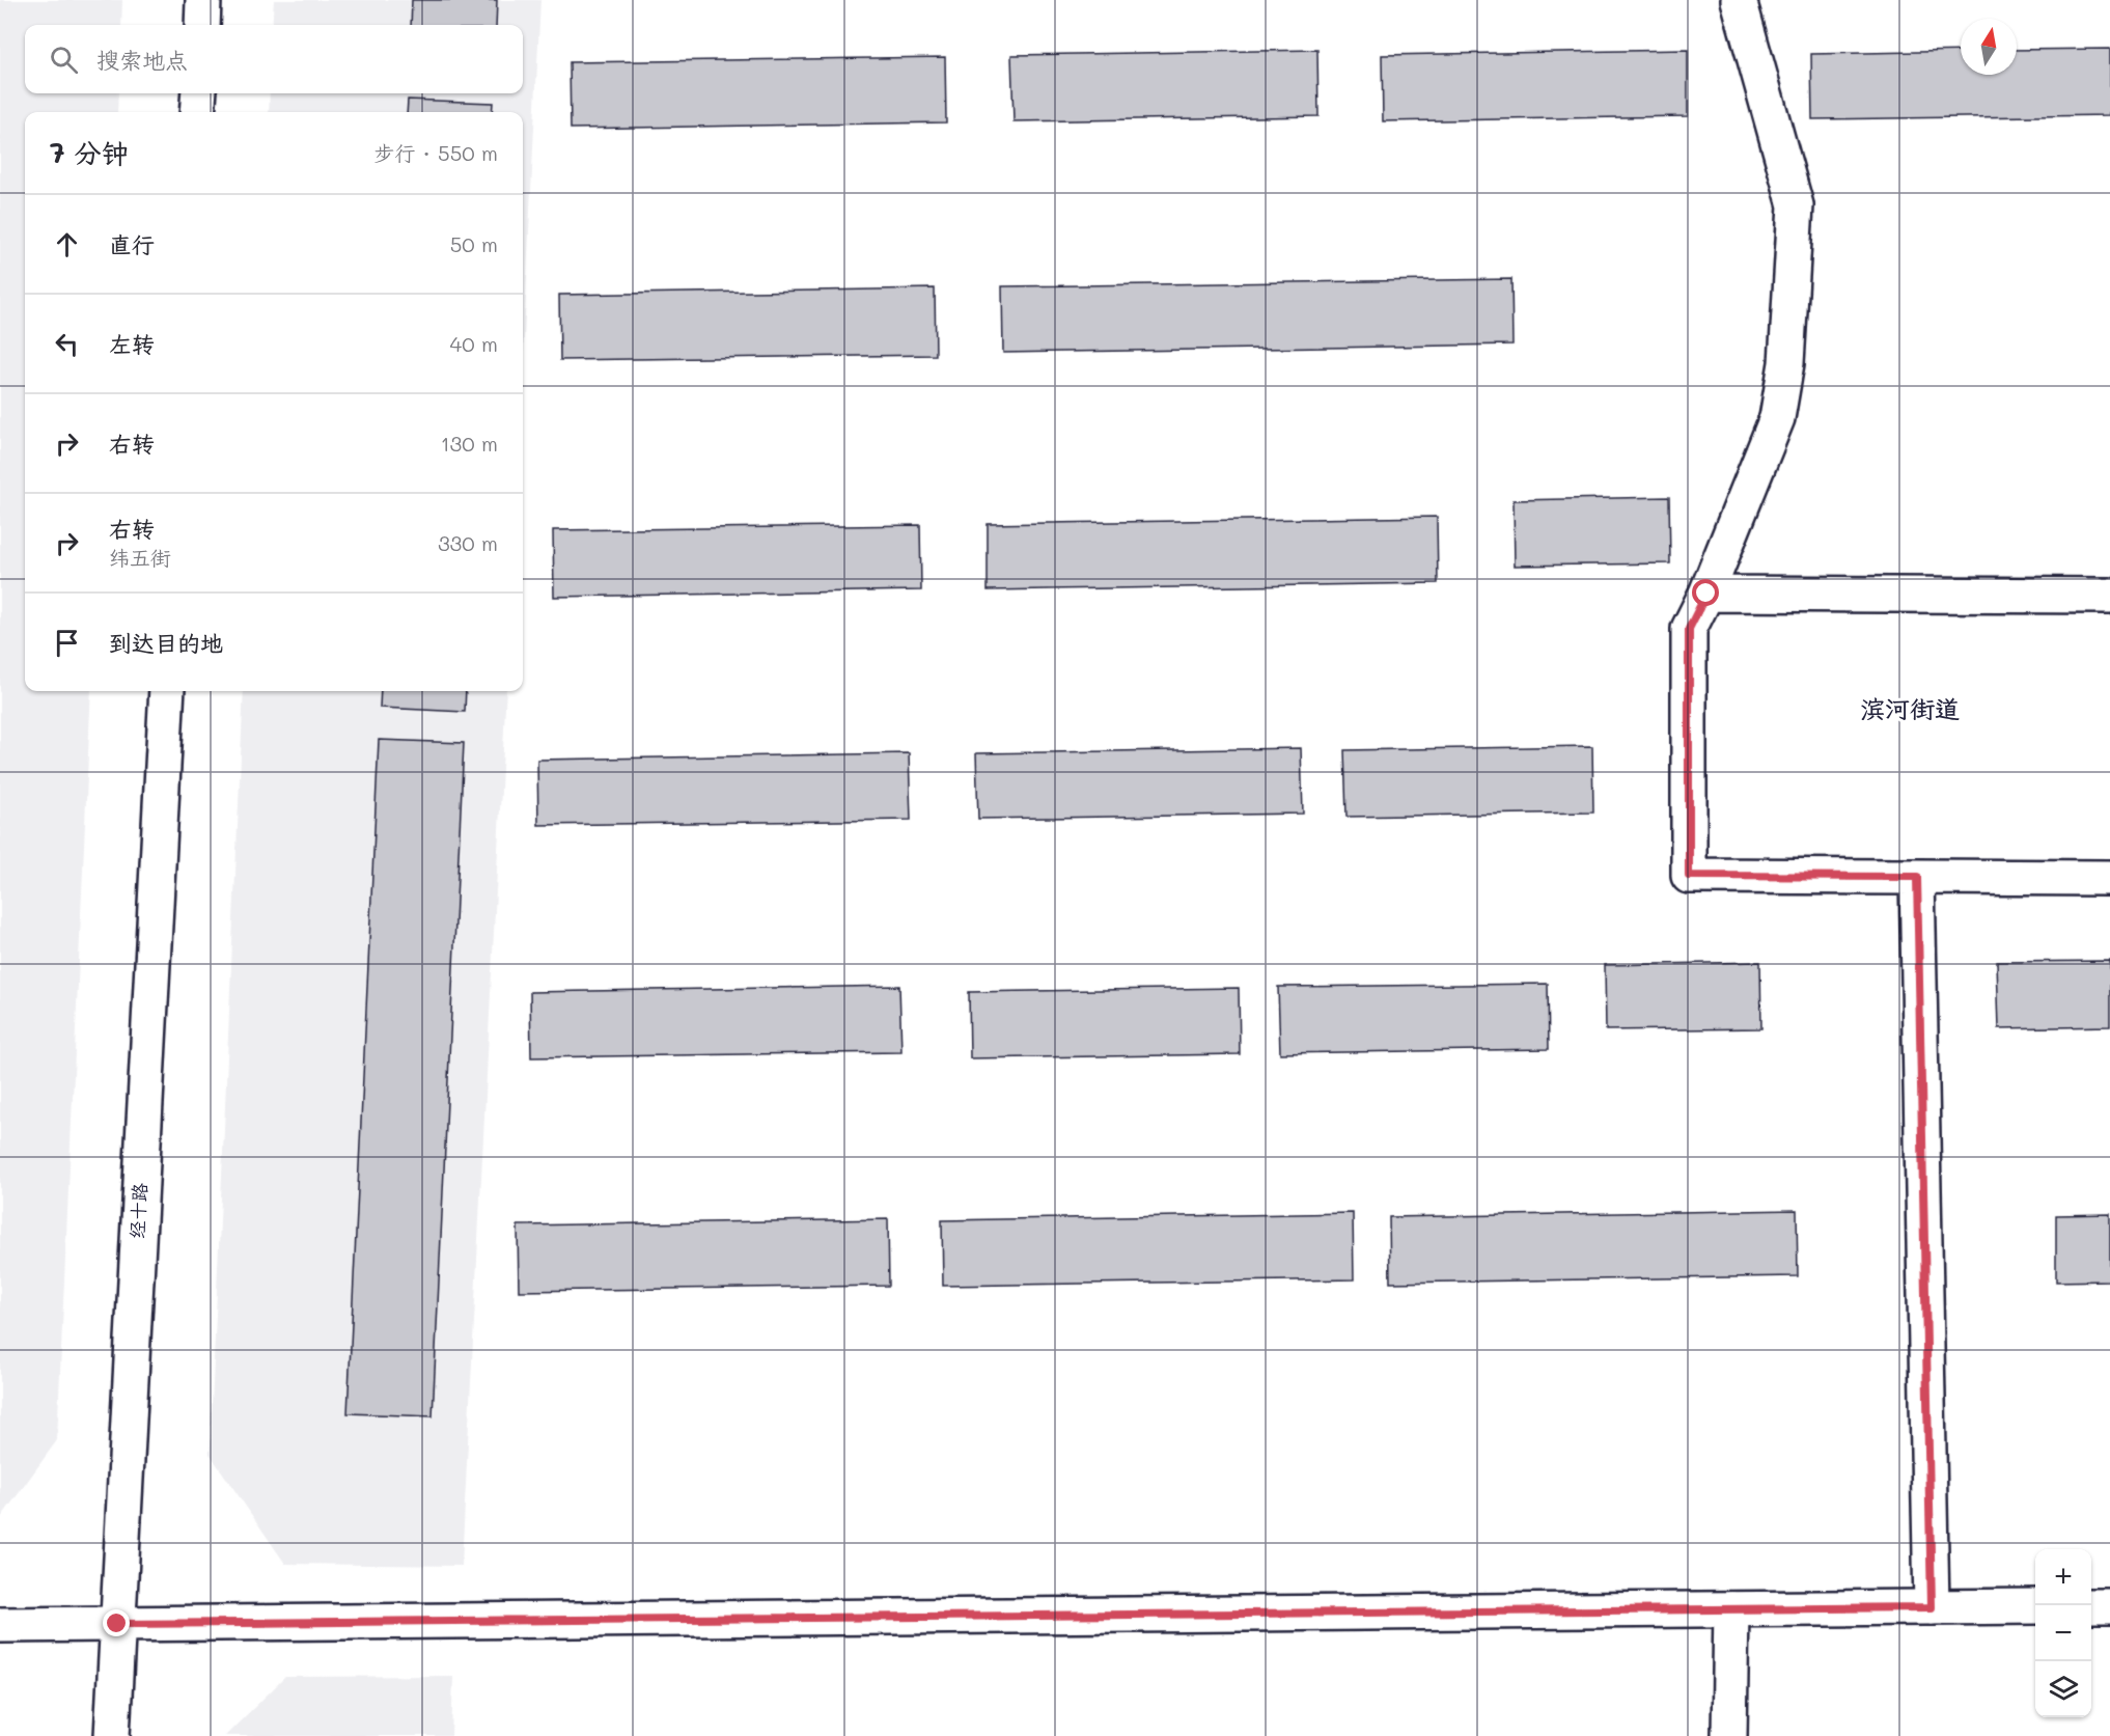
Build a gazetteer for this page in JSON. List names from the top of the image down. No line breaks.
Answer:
{"streets":{"street":["经十路"]},"districts":["滨河街道"],"north":"top","page":{"search":"搜索地点","heading":["7 分钟","步行 · 550 m"],"list":[["直行","50 m"],["左转","40 m"],["右转","130 m"],["右转","纬五街","330 m"],"到达目的地"],"map_buttons":["+","−"]}}
